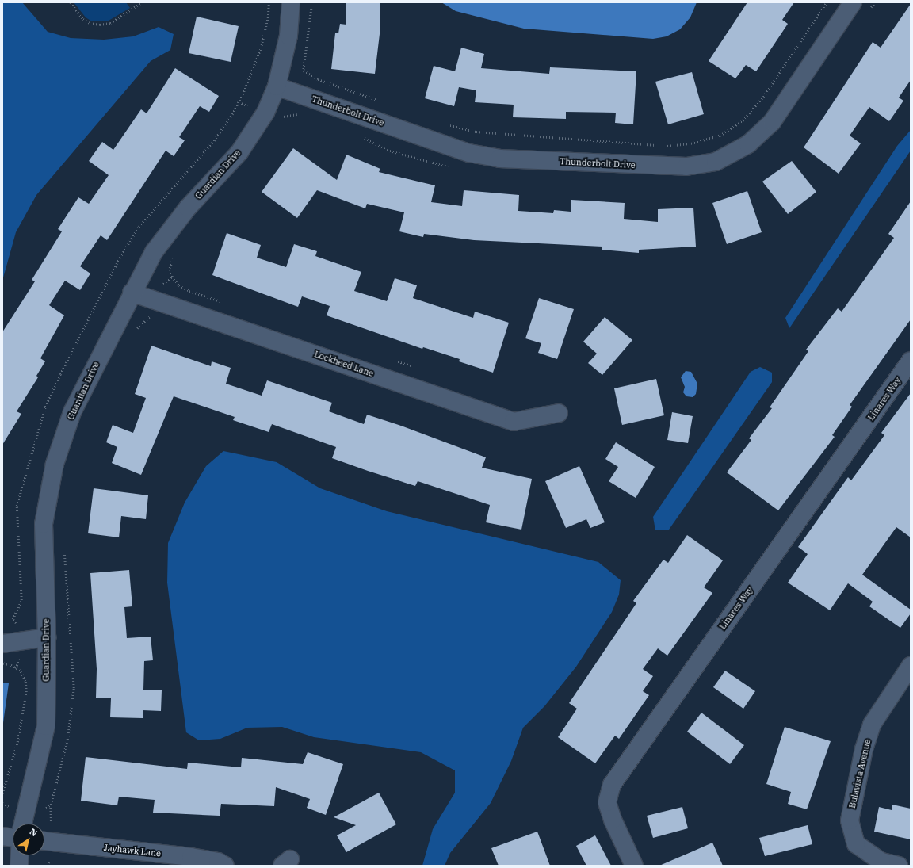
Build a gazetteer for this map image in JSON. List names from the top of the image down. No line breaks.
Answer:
{"streets":{"street":["Thunderbolt Drive","Guardian Drive","Lockheed Lane","Linares Way","Bulavista Avenue","Jayhawk Lane"]},"crossings":[["Thunderbolt Drive","Guardian Drive"],["Guardian Drive","Lockheed Lane"]],"north":"top right"}
